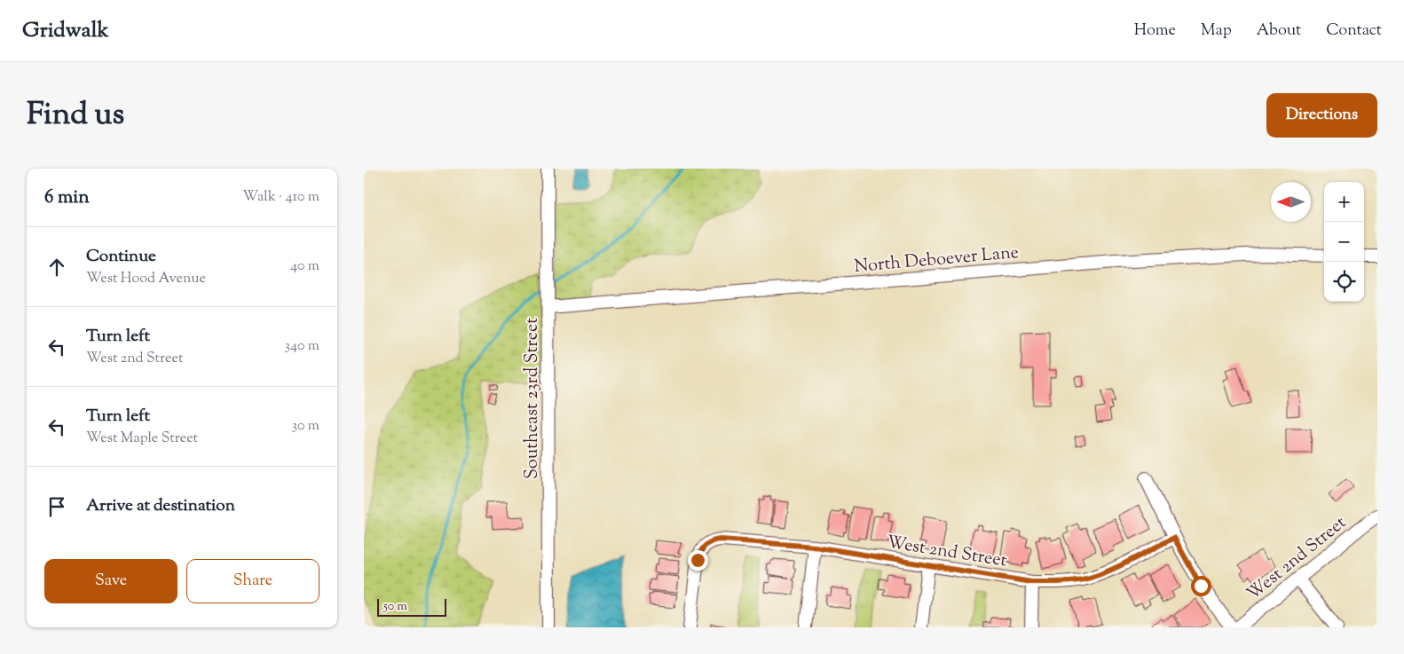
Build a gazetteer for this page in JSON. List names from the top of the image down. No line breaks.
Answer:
{"streets":{"street":["North Deboever Lane","Southeast 23rd Street","West 2nd Street"]},"crossings":[["North Deboever Lane","Southeast 23rd Street"]],"scale_bar":"50 m","north":"left","page":{"header":"Gridwalk","nav":["Home","Map","About","Contact"],"title":"Find us","buttons":["Directions",["Save","Share"]],"heading":["6 min","Walk · 410 m"],"map_buttons":["+","−"],"list":[["Continue","West Hood Avenue","40 m"],["Turn left","West 2nd Street","340 m"],["Turn left","West Maple Street","30 m"],"Arrive at destination"],"scale":"50 m"}}
